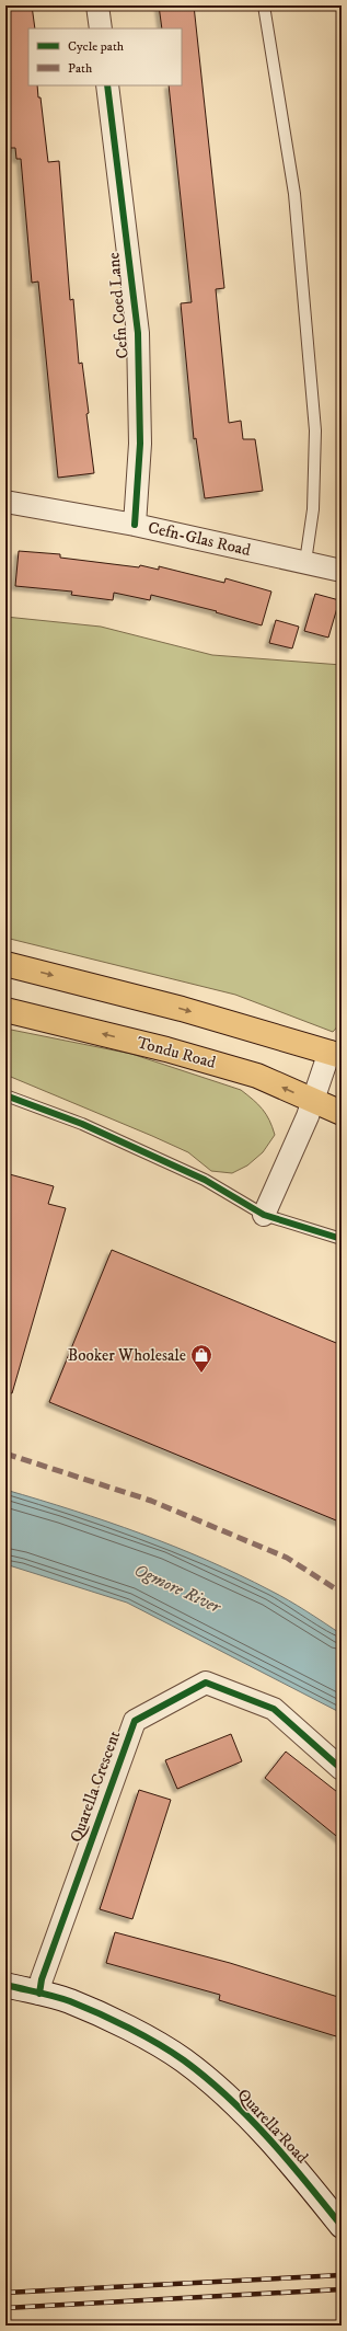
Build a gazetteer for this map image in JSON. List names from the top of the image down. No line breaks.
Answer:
{"streets":{"main road":["Tondu Road"],"street":["Cefn Coed Lane","Cefn-Glas Road","Quarella Crescent","Quarella Road"]},"crossings":[["Cefn Coed Lane","Cefn-Glas Road"],["Quarella Crescent","Quarella Road"]],"water":["Ogmore River"],"places":{"shop":["Booker Wholesale"]},"legend":["Cycle path","Path"]}
